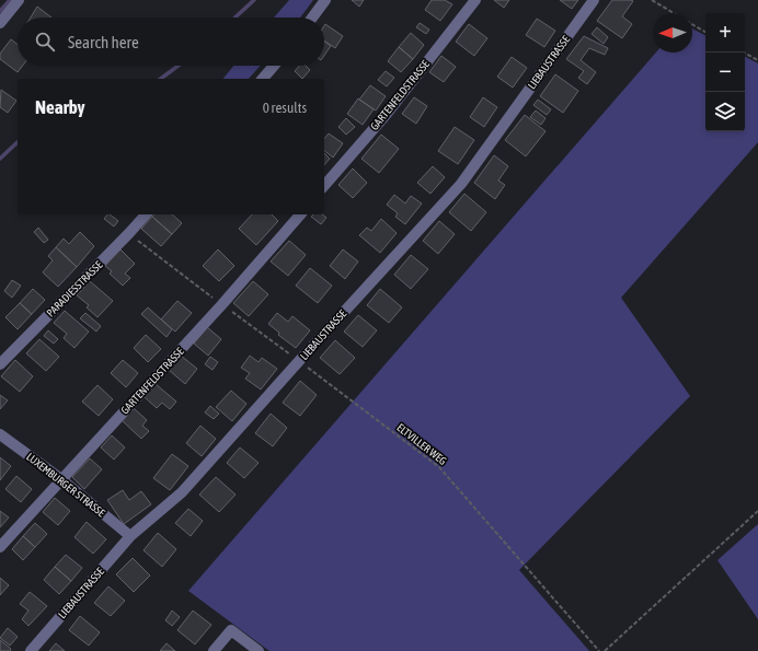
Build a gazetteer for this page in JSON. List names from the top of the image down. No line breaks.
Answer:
{"streets":{"street":["LIEBAUSTRASSE","GARTENFELDSTRASSE","PARADIESSTRASSE","LUXEMBURGER STRASSE"],"path":["ELTVILLER WEG"]},"crossings":[["LIEBAUSTRASSE","ELTVILLER WEG"],["LIEBAUSTRASSE","LUXEMBURGER STRASSE"],["GARTENFELDSTRASSE","LUXEMBURGER STRASSE"]],"north":"left","page":{"map_buttons":["+","−"],"search":"Search here","heading":["Nearby","0 results"]}}
